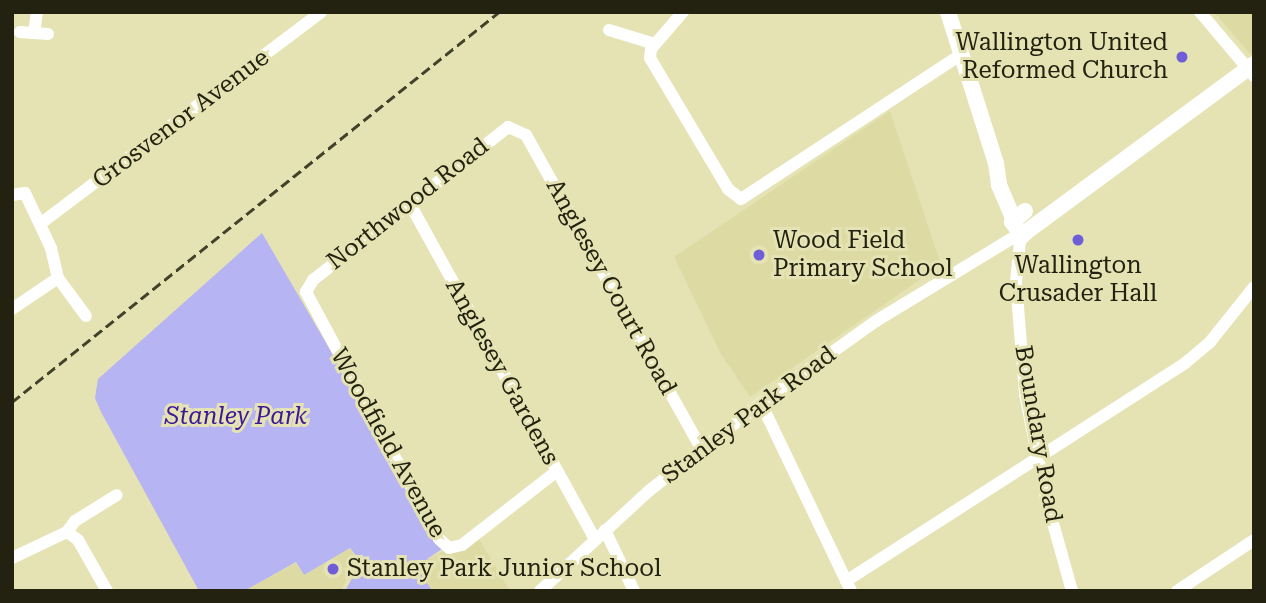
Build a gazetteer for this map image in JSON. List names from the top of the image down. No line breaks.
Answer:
{"streets":{"main road":["Stanley Park Road"],"street":["Grosvenor Avenue","Northwood Road","Anglesey Court Road","Anglesey Gardens","Boundary Road","Woodfield Avenue"]},"crossings":[["Northwood Road","Anglesey Court Road"],["Northwood Road","Anglesey Gardens"],["Northwood Road","Woodfield Avenue"],["Anglesey Court Road","Stanley Park Road"],["Anglesey Gardens","Stanley Park Road"],["Anglesey Gardens","Woodfield Avenue"],["Stanley Park Road","Boundary Road"]],"parks":["Stanley Park"],"places":["Wallington United Reformed Church","Wallington Crusader Hall","Wood Field Primary School","Stanley Park Junior School"]}
